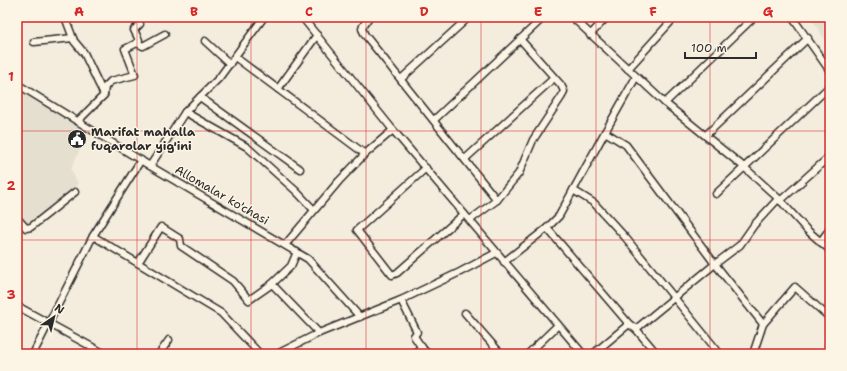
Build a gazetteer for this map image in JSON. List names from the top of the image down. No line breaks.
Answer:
{"streets":{"street":["Allomalar ko'chasi"]},"places":{"public building":["Marifat mahalla fuqarolar yig'ini"]},"scale_bar":"100 m","north":"top right","grid":{"columns":["A","B","C","D","E","F","G"],"rows":["1","2","3"]}}
